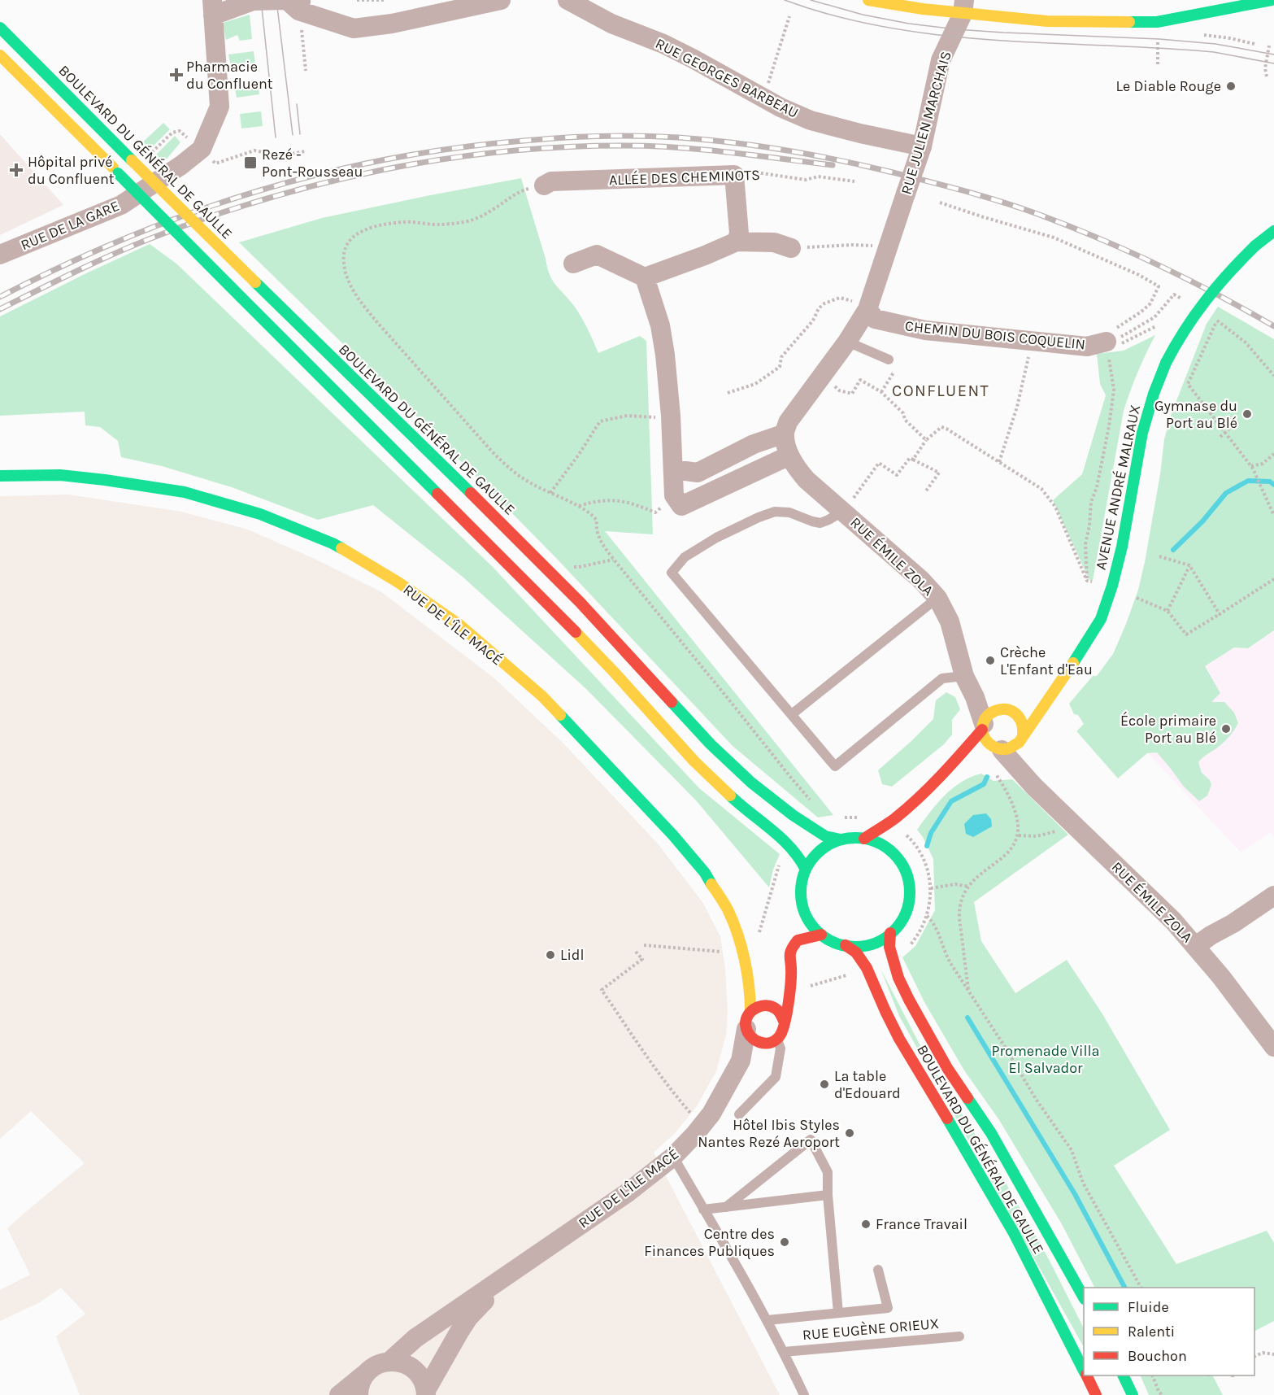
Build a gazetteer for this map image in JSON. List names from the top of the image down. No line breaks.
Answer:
{"streets":{"main road":["BOULEVARD DU GÉNÉRAL DE GAULLE","AVENUE ANDRÉ MALRAUX","RUE DE L'ÎLE MACÉ"],"street":["RUE GEORGES BARBEAU","RUE JULIEN MARCHAIS","ALLÉE DES CHEMINOTS","RUE DE LA GARE","CHEMIN DU BOIS COQUELIN","RUE ÉMILE ZOLA"],"lane":["RUE EUGÈNE ORIEUX"]},"crossings":[["RUE GEORGES BARBEAU","RUE JULIEN MARCHAIS"],["RUE JULIEN MARCHAIS","CHEMIN DU BOIS COQUELIN"],["RUE JULIEN MARCHAIS","RUE ÉMILE ZOLA"],["BOULEVARD DU GÉNÉRAL DE GAULLE","AVENUE ANDRÉ MALRAUX"],["AVENUE ANDRÉ MALRAUX","RUE ÉMILE ZOLA"],["RUE DE L'ÎLE MACÉ","RUE EUGÈNE ORIEUX"]],"districts":["CONFLUENT"],"parks":["Promenade Villa El Salvador"],"places":{"health":["Pharmacie du Confluent","Hôpital privé du Confluent"],"other":["Le Diable Rouge","Gymnase du Port au Blé","Crèche L'Enfant d'Eau","École primaire Port au Blé","Lidl","La table d'Edouard","Hôtel Ibis Styles Nantes Rezé Aeroport","France Travail","Centre des Finances Publiques"],"transit":["Rezé - Pont-Rousseau"]},"legend":["Fluide","Ralenti","Bouchon"]}
